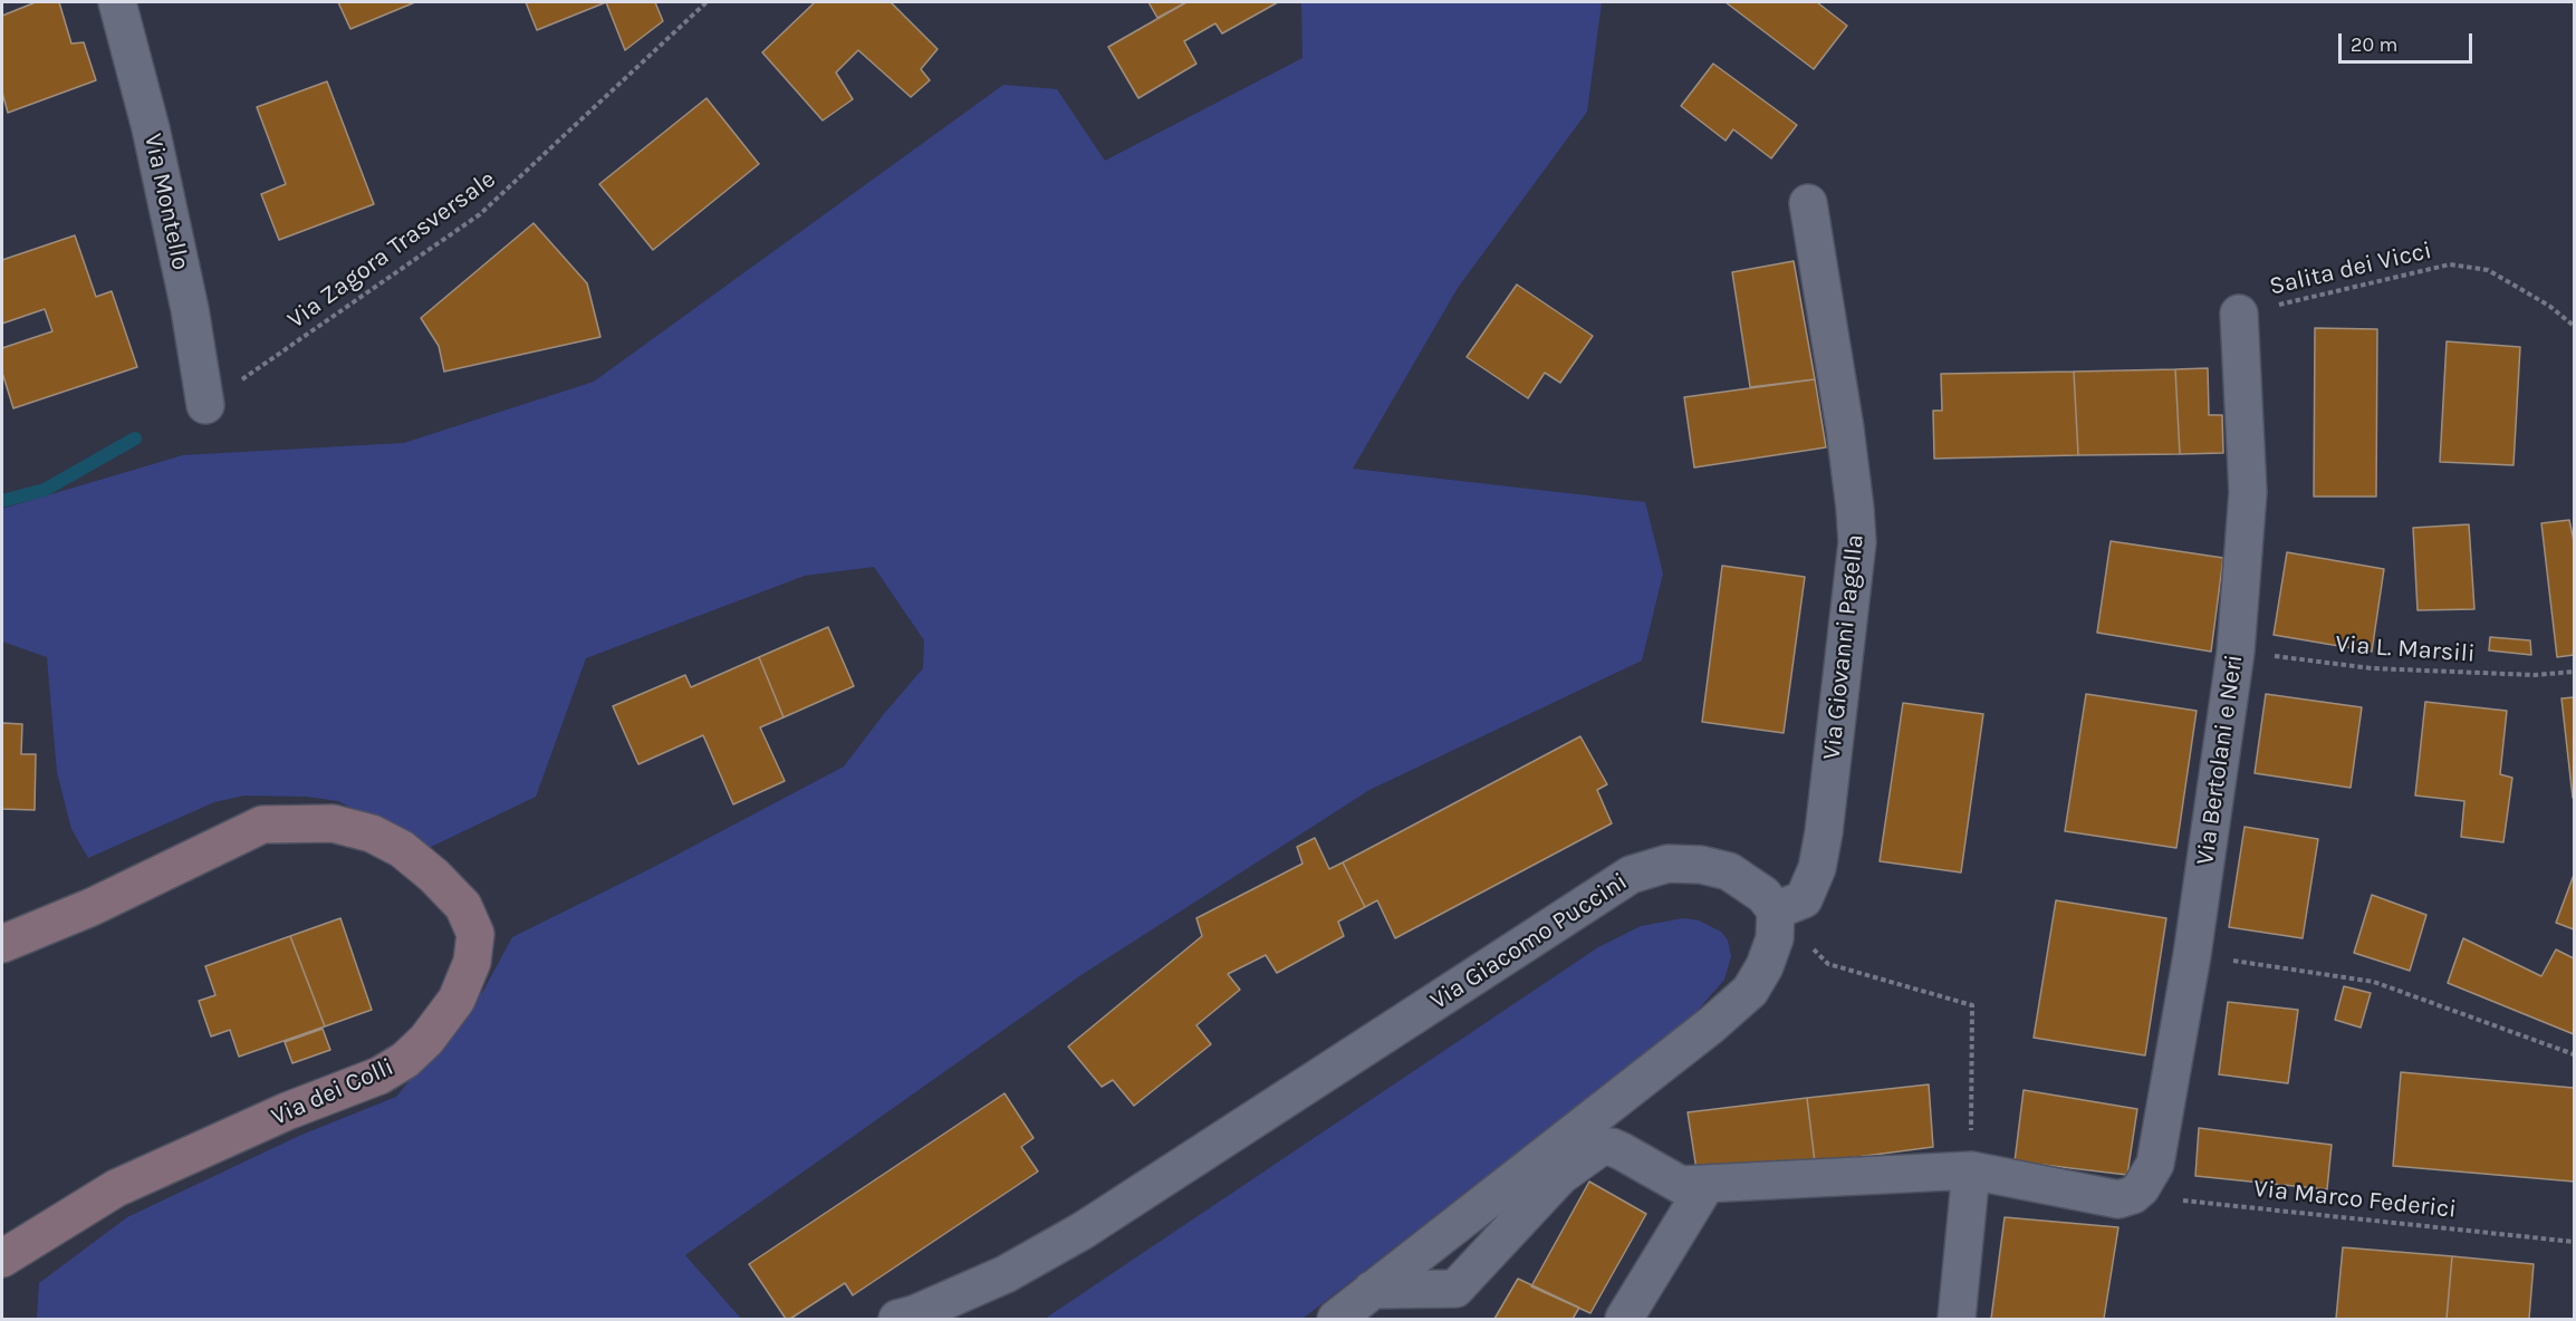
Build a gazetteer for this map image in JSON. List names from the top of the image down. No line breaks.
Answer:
{"streets":{"street":["Via Montello","Via Giovanni Pagella","Via Bertolani e Neri","Via Giacomo Puccini","Via dei Colli"],"path":["Via Zagora Trasversale","Salita dei Vicci","Via L. Marsili","Via Marco Federici"]},"crossings":[["Via Montello","Via Zagora Trasversale"],["Salita dei Vicci","Via Bertolani e Neri"],["Via Giovanni Pagella","Via Giacomo Puccini"],["Via L. Marsili","Via Bertolani e Neri"],["Via Bertolani e Neri","Via Marco Federici"]],"scale_bar":"20 m"}
